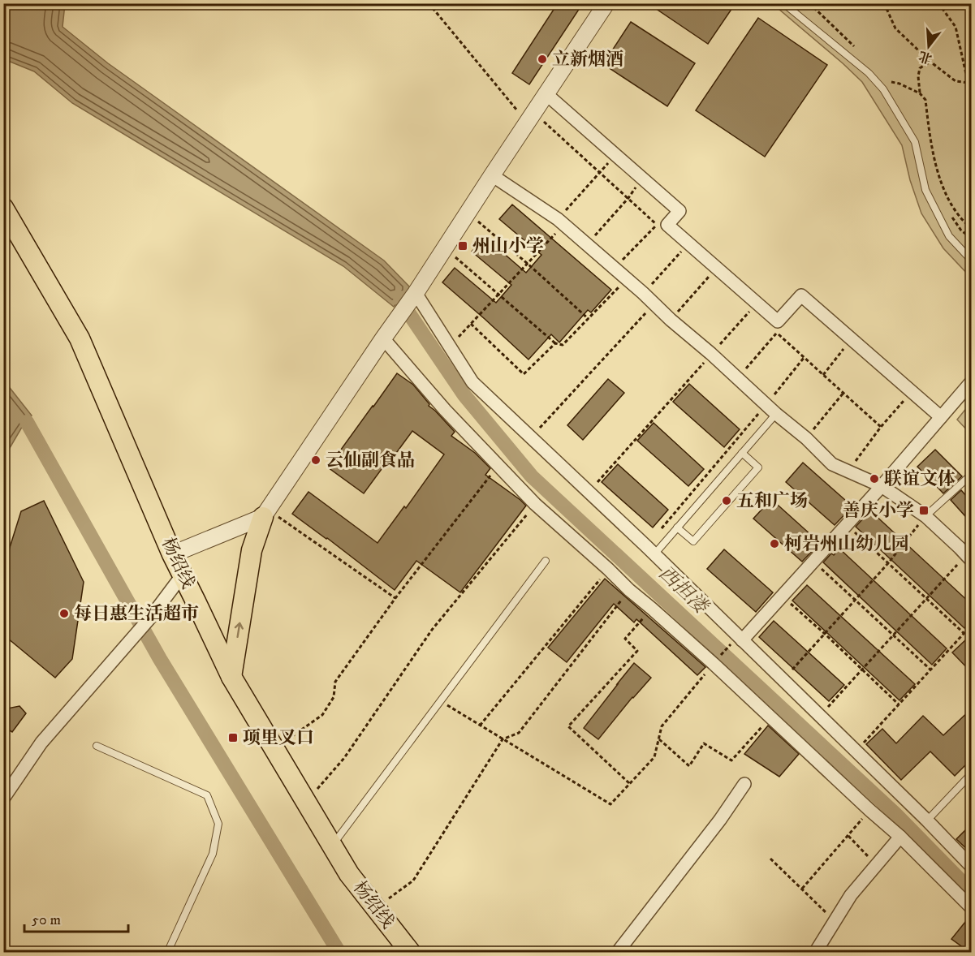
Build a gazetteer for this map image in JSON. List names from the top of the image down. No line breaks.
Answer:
{"streets":{"main road":["杨绍线"]},"water":["西担溇"],"places":{"other":["立新烟酒","云仙副食品","联谊文体","五和广场","柯岩州山幼儿园","每日惠生活超市"],"transit":["州山小学","善庆小学","项里叉口"]},"scale_bar":"50 m","north":"bottom"}
